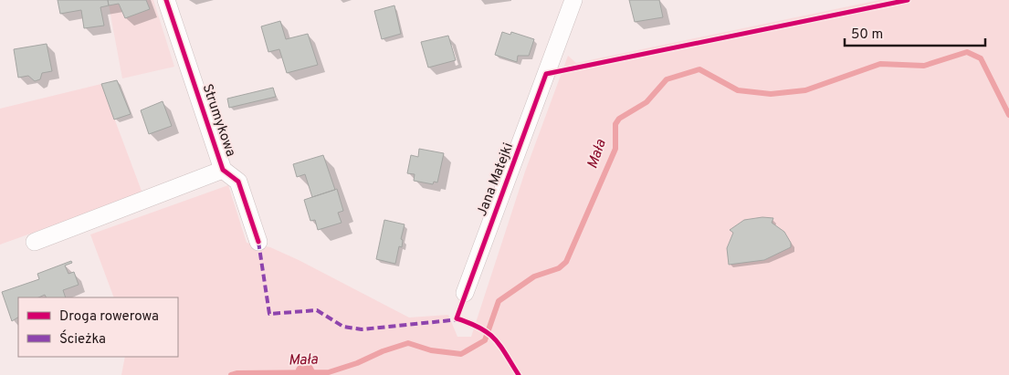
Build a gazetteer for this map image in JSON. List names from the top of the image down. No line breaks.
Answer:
{"streets":{"street":["Strumykowa","Jana Matejki"]},"water":["Mała"],"legend":["Droga rowerowa","Ścieżka"],"scale_bar":"50 m"}
